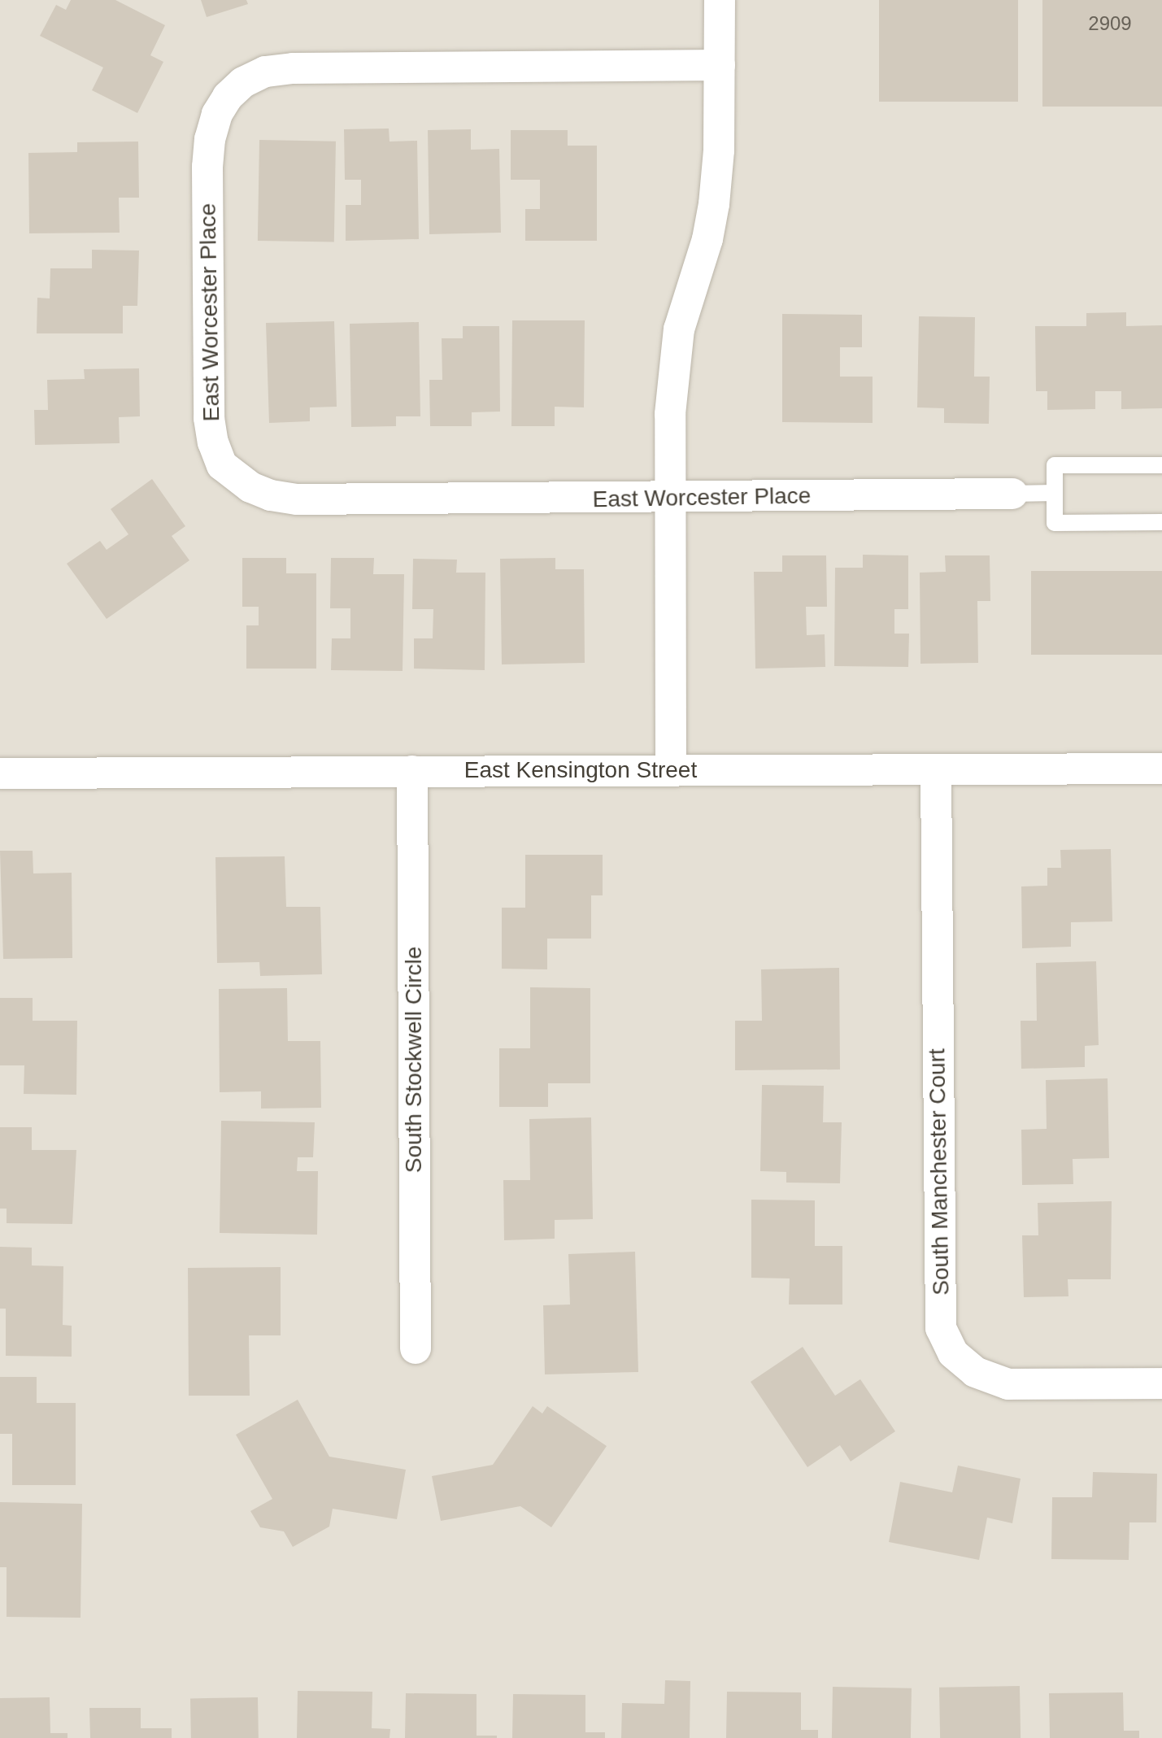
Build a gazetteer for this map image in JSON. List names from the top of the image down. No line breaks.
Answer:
{"streets":{"street":["East Worcester Place","East Kensington Street","South Stockwell Circle","South Manchester Court"]},"crossings":[["East Kensington Street","South Stockwell Circle"],["East Kensington Street","South Manchester Court"]],"house_numbers":["2909"]}
